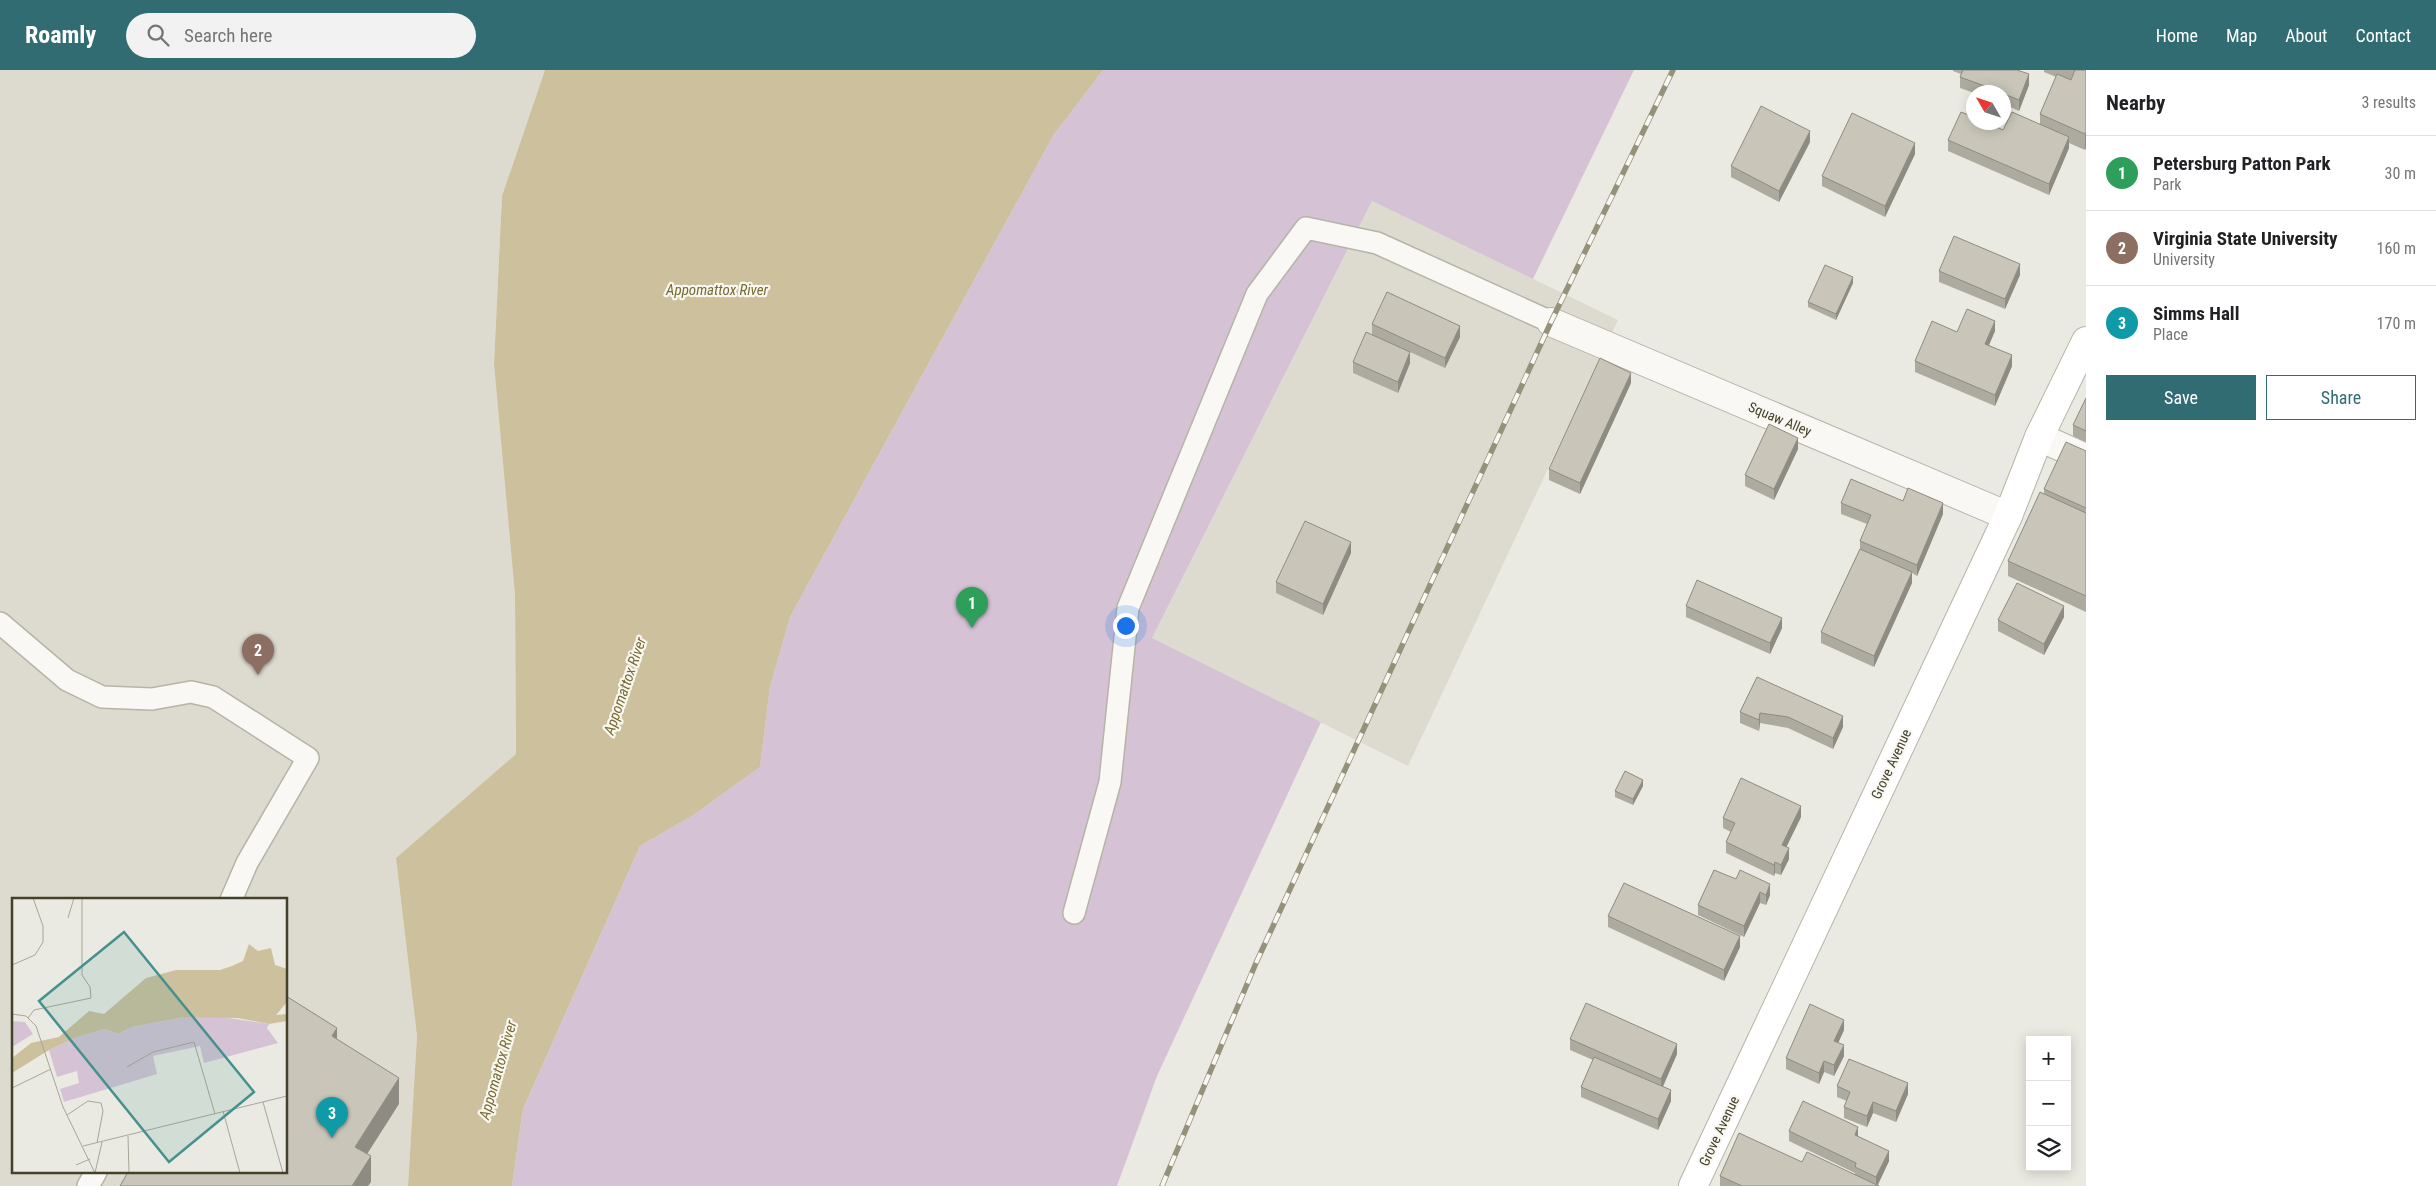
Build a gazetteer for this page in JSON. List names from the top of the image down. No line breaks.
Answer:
{"streets":{"main road":["Grove Avenue"],"street":["Squaw Alley"]},"crossings":[["Squaw Alley","Grove Avenue"]],"water":["Appomattox River"],"north":"top left","page":{"header":"Roamly","search":"Search here","nav":["Home","Map","About","Contact"],"heading":["Nearby","3 results"],"list":[{"mark":"1","name":"Petersburg Patton Park","note":"Park","value":"30 m"},{"mark":"2","name":"Virginia State University","note":"University","value":"160 m"},{"mark":"3","name":"Simms Hall","note":"Place","value":"170 m"}],"buttons":["Save","Share"],"pins":["1","2","3"],"map_buttons":["+","−"]}}
